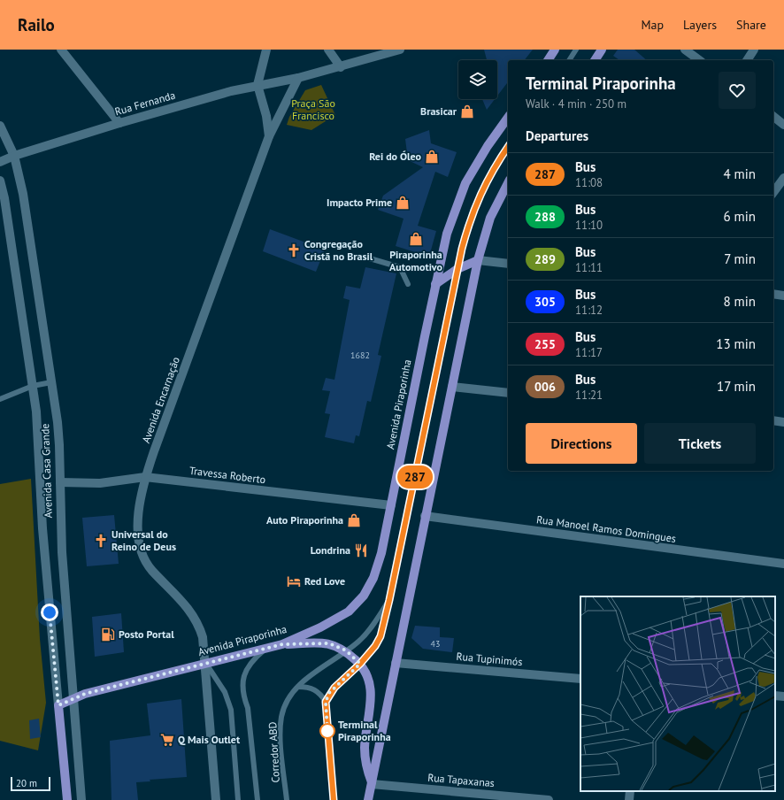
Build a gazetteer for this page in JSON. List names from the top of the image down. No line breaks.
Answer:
{"streets":{"main road":["Avenida Piraporinha","Avenida Casa Grande"],"street":["Rua Fernanda","Avenida Encarnação","Travessa Roberto","Rua Manoel Ramos Domingues","Rua Tupinimós","Rua Tapaxanas"],"lane":["Corredor ABD"]},"crossings":[["Rua Fernanda","Avenida Encarnação"],["Rua Fernanda","Avenida Casa Grande"],["Avenida Encarnação","Avenida Piraporinha"],["Avenida Encarnação","Travessa Roberto"],["Avenida Piraporinha","Avenida Casa Grande"],["Avenida Piraporinha","Travessa Roberto"],["Avenida Casa Grande","Travessa Roberto"]],"parks":["Praça São Francisco"],"places":{"shop":["Brasicar","Rei do Óleo","Impacto Prime","Piraporinha Automotivo","Auto Piraporinha"],"church":["Congregação Cristã no Brasil","Universal do Reino de Deus"],"restaurant":["Londrina"],"hotel":["Red Love"],"fuel station":["Posto Portal"],"other":["Terminal Piraporinha"],"supermarket":["Q Mais Outlet"]},"lines":["bus line 287"],"house_numbers":["1682","43"],"scale_bar":"20 m","page":{"header":"Railo","nav":["Map","Layers","Share"],"on_map":"287","heading":[["Terminal Piraporinha","Walk · 4 min · 250 m"],"Departures"],"list":[{"mark":"287","name":"Bus","note":"11:08","value":"4 min"},{"mark":"288","name":"Bus","note":"11:10","value":"6 min"},{"mark":"289","name":"Bus","note":"11:11","value":"7 min"},{"mark":"305","name":"Bus","note":"11:12","value":"8 min"},{"mark":"255","name":"Bus","note":"11:17","value":"13 min"},{"mark":"006","name":"Bus","note":"11:21","value":"17 min"}],"buttons":["Directions","Tickets"],"scale":"20 m"}}
